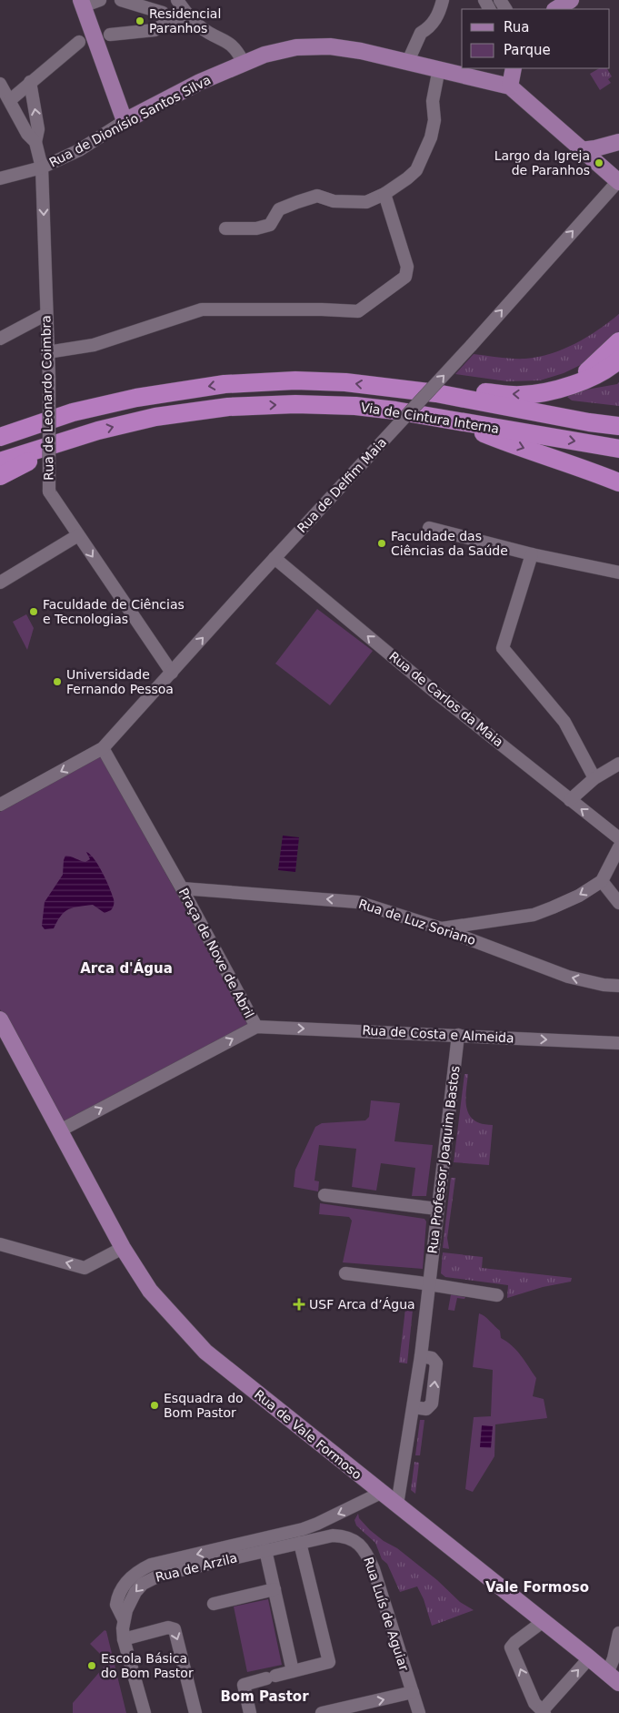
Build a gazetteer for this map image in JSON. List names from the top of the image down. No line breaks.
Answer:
{"streets":{"highway":["Via de Cintura Interna"],"main road":["Rua de Dionísio Santos Silva","Rua de Vale Formoso"],"street":["Rua de Leonardo Coimbra","Rua de Delfim Maia","Rua de Carlos da Maia","Rua de Luz Soriano","Praça de Nove de Abril","Rua de Costa e Almeida","Rua Professor Joaquim Bastos","Rua de Arzila","Rua Luís de Aguiar"]},"crossings":[["Rua de Dionísio Santos Silva","Rua de Leonardo Coimbra"],["Rua de Leonardo Coimbra","Rua de Delfim Maia"],["Rua de Delfim Maia","Rua de Carlos da Maia"],["Rua de Delfim Maia","Praça de Nove de Abril"],["Rua de Luz Soriano","Praça de Nove de Abril"],["Praça de Nove de Abril","Rua de Costa e Almeida"],["Praça de Nove de Abril","Rua de Vale Formoso"],["Rua de Costa e Almeida","Rua Professor Joaquim Bastos"],["Rua Professor Joaquim Bastos","Rua de Vale Formoso"],["Rua de Arzila","Rua Luís de Aguiar"]],"one_way":["Rua de Leonardo Coimbra","Rua de Delfim Maia","Rua de Carlos da Maia","Rua de Luz Soriano","Praça de Nove de Abril","Rua de Costa e Almeida"],"districts":["Arca d'Água","Vale Formoso","Bom Pastor"],"places":{"other":["Residencial Paranhos","Largo da Igreja de Paranhos","Faculdade das Ciências da Saúde","Faculdade de Ciências e Tecnologias","Universidade Fernando Pessoa","Esquadra do Bom Pastor","Escola Básica do Bom Pastor"],"health":["USF Arca d’Água"]},"legend":["Rua","Parque"]}
